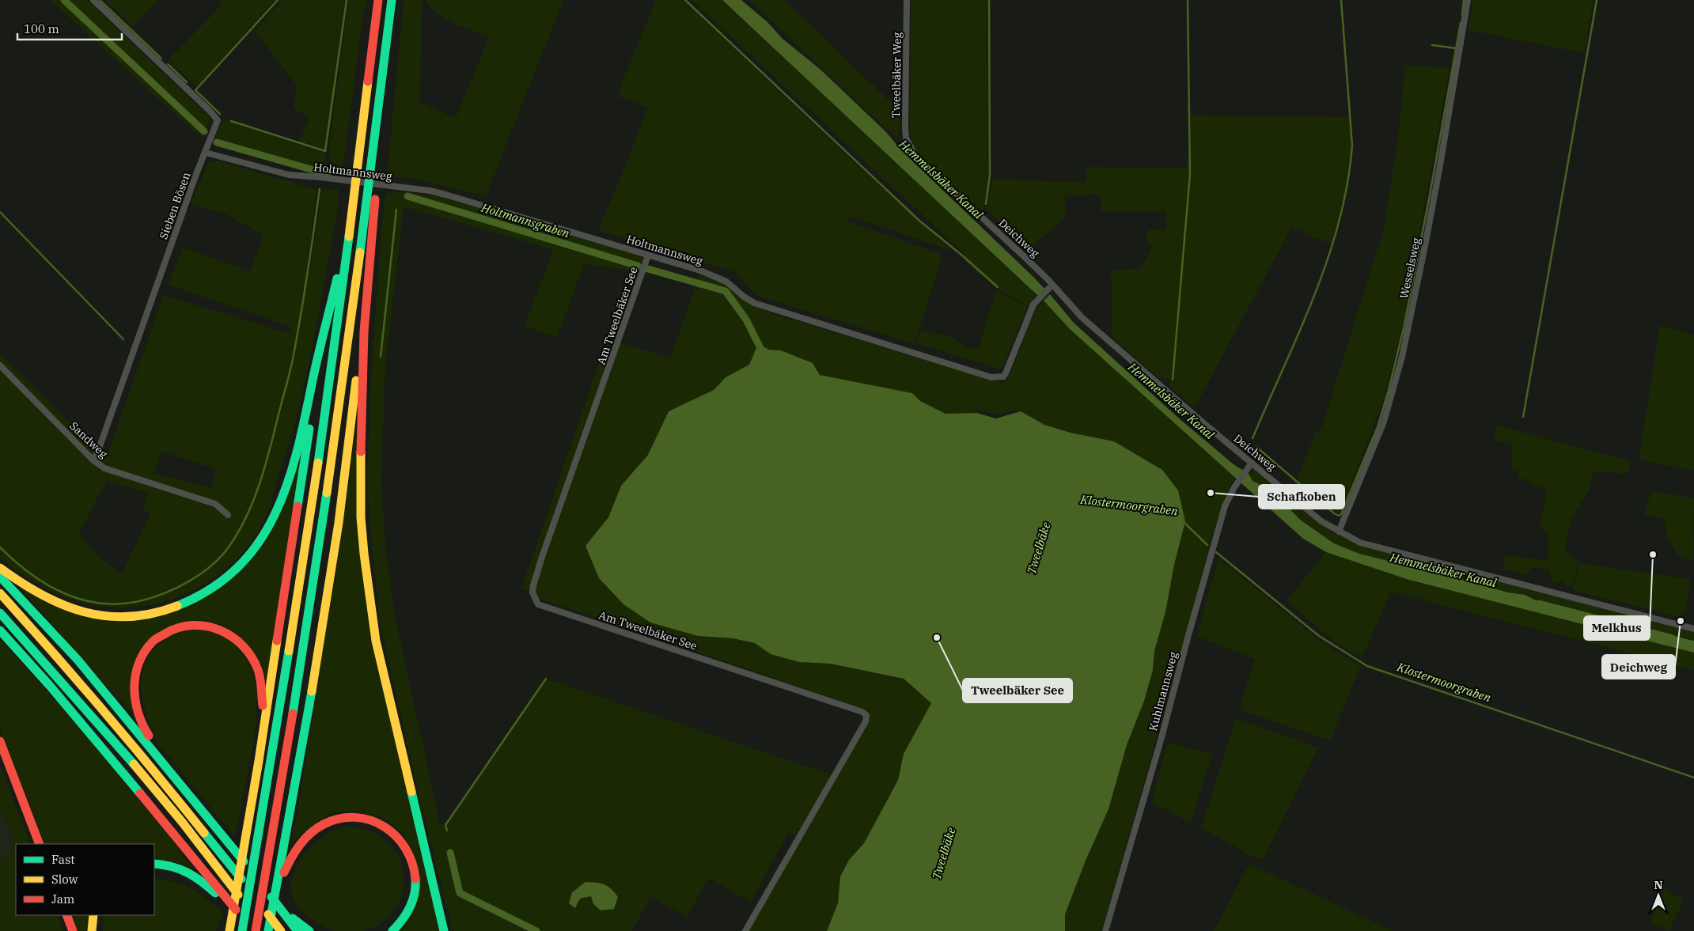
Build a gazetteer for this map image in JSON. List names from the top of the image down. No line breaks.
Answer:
{"streets":{"street":["Tweelbäker Weg","Holtmannsweg","Sieben Bösen","Deichweg","Wesselsweg","Am Tweelbäker See","Sandweg","Kuhlmannsweg"]},"crossings":[["Tweelbäker Weg","Deichweg"],["Holtmannsweg","Sieben Bösen"],["Holtmannsweg","Deichweg"],["Holtmannsweg","Am Tweelbäker See"],["Sieben Bösen","Sandweg"],["Deichweg","Wesselsweg"],["Deichweg","Kuhlmannsweg"]],"water":["Hemmelsbäker Kanal","Holtmannsgraben","Klostermoorgraben","Tweelbäke"],"places":["Schafkoben","Melkhus","Deichweg","Tweelbäker See"],"legend":["Fast","Slow","Jam"],"scale_bar":"100 m","north":"top"}
